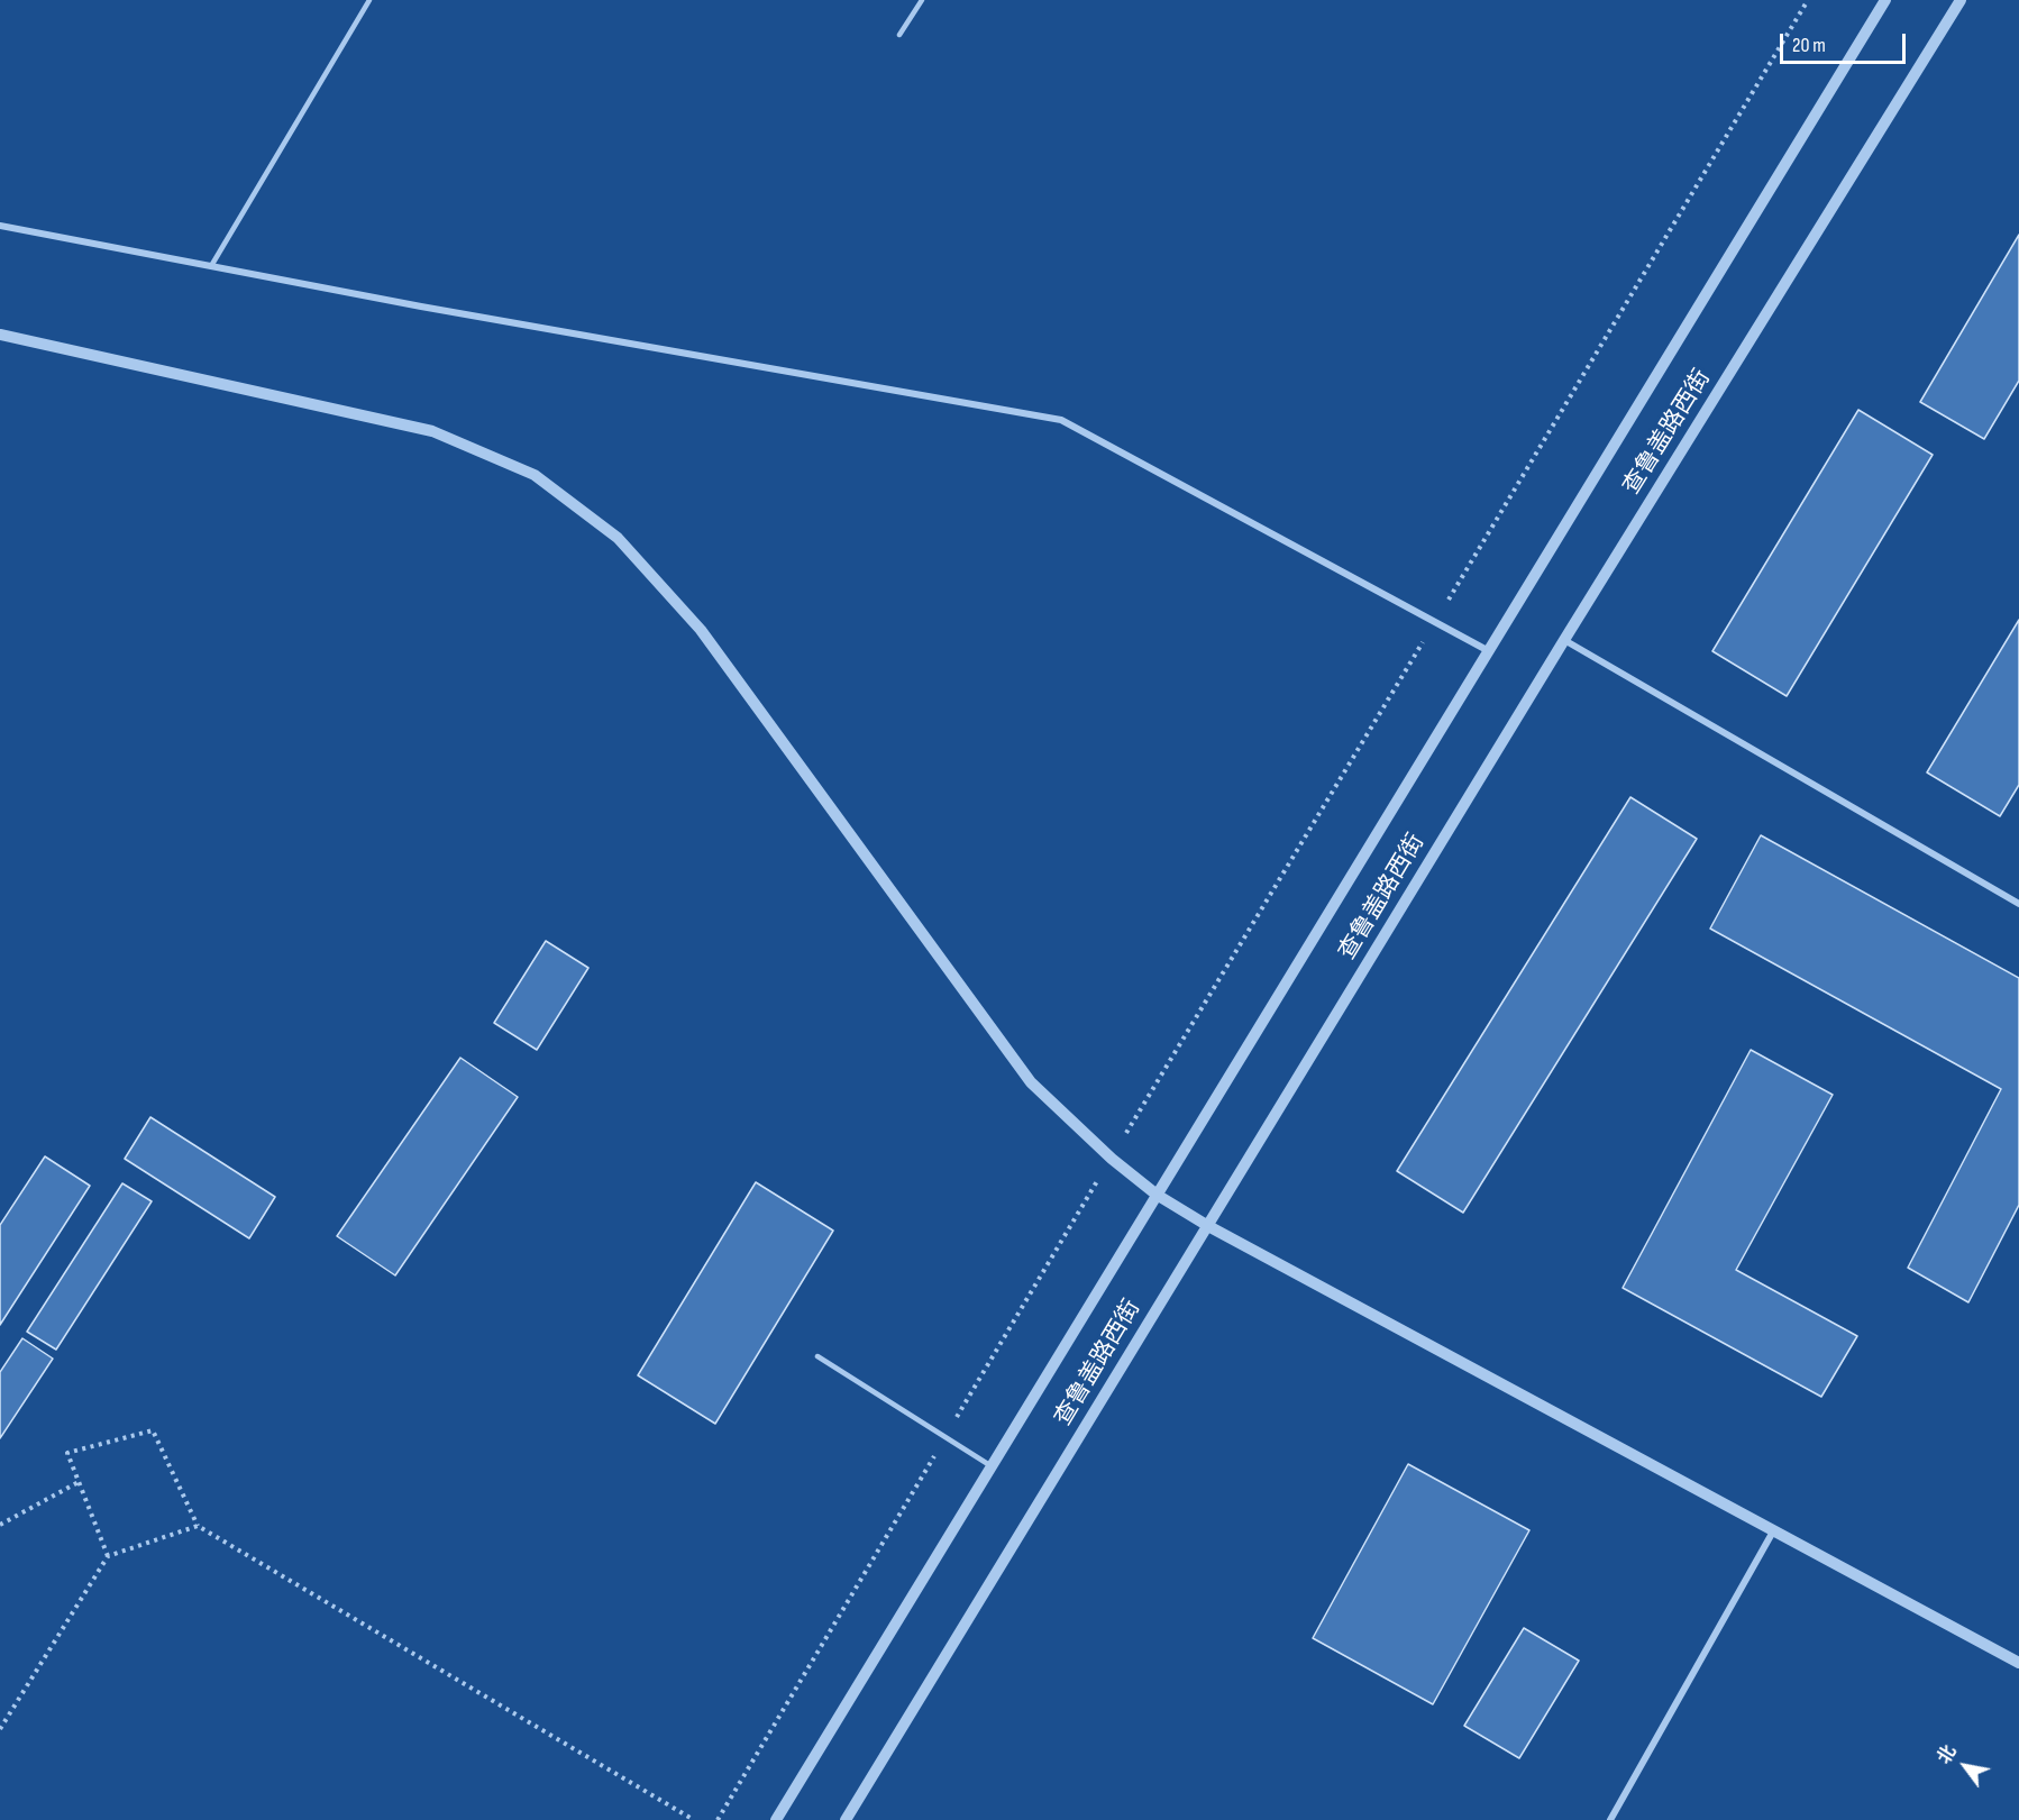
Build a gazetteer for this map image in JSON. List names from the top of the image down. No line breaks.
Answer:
{"streets":{"street":["查鲁盖路西街"]},"scale_bar":"20 m","north":"top left"}
